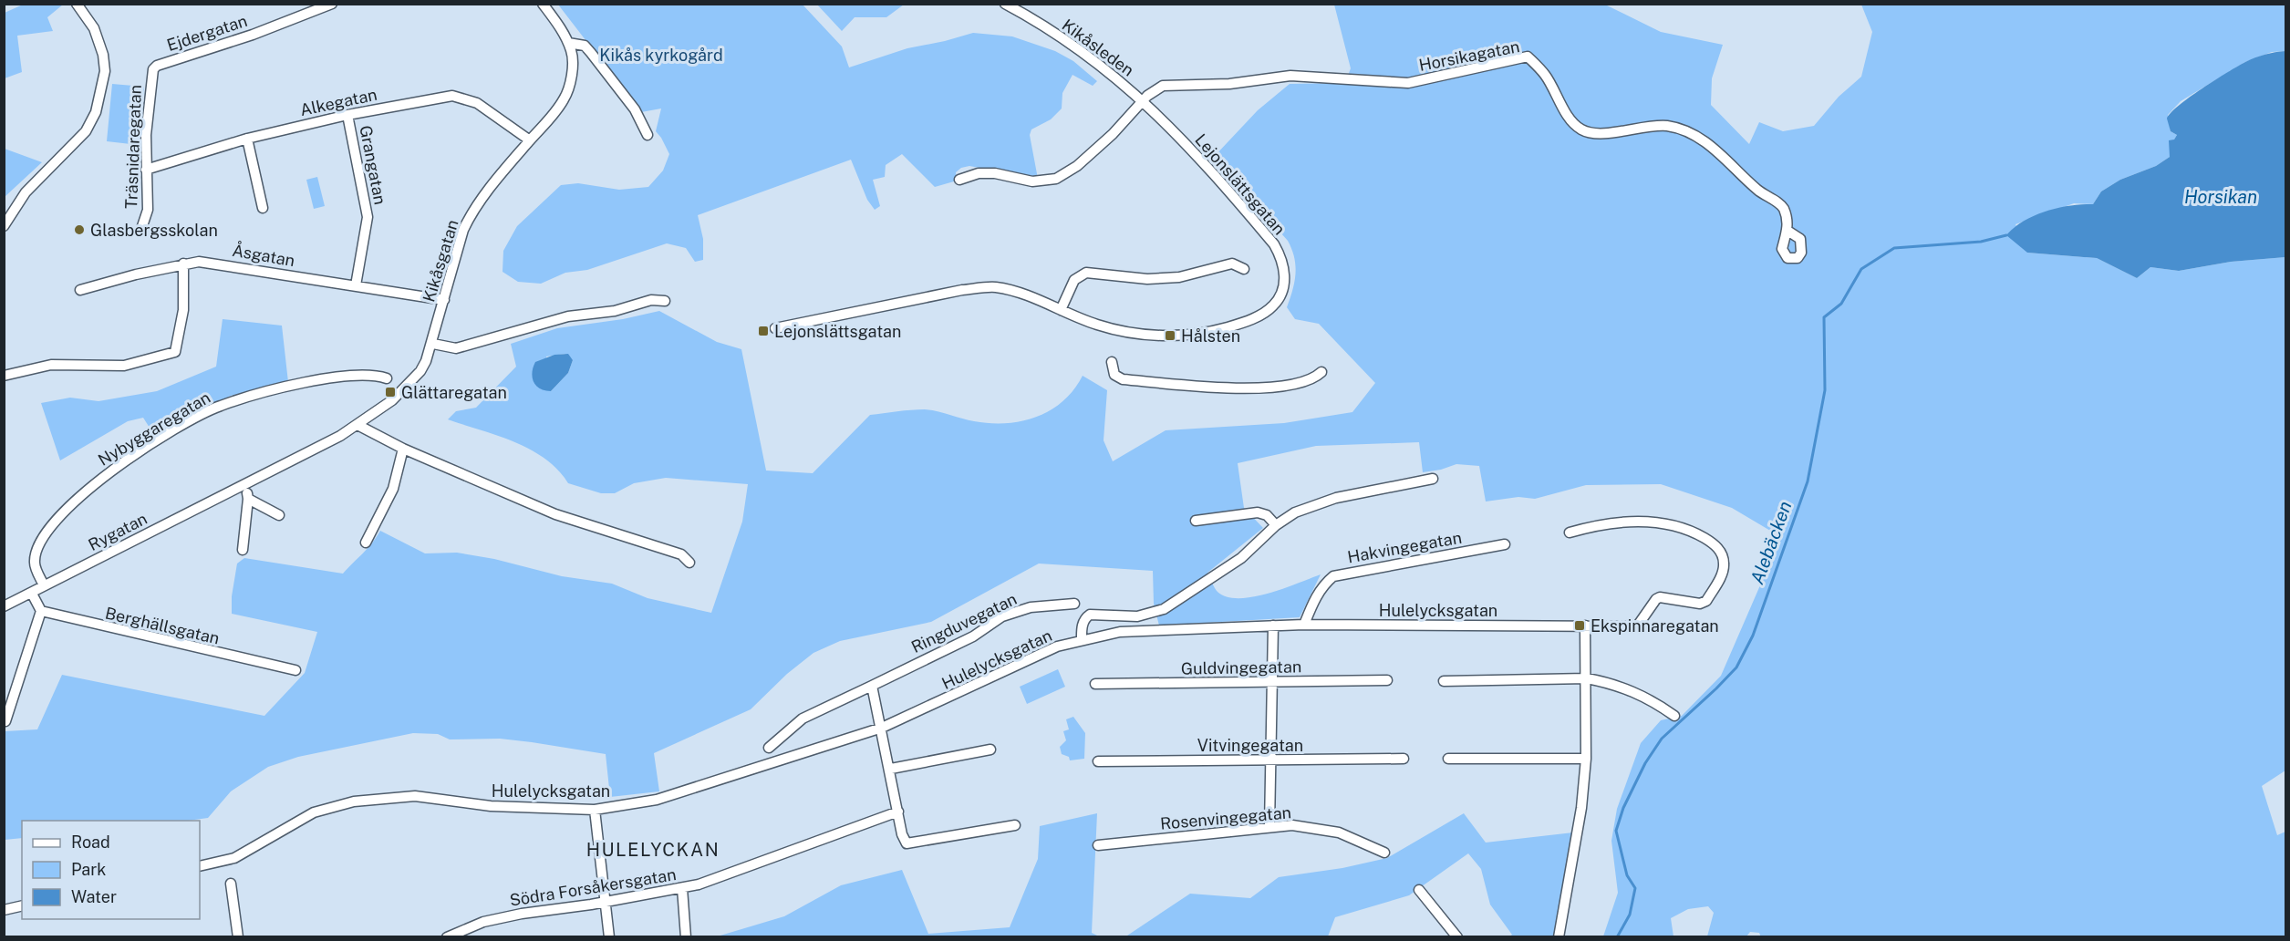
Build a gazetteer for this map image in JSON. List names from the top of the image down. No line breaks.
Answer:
{"streets":{"street":["Ejdergatan","Kikåsleden","Horsikagatan","Alkegatan","Träsnidaregatan","Grangatan","Lejonslättsgatan","Åsgatan","Kikåsgatan","Nybyggaregatan","Rygatan","Hakvingegatan","Hulelycksgatan","Ringduvegatan","Berghällsgatan","Guldvingegatan","Vitvingegatan","Rosenvingegatan","Södra Forsåkersgatan"]},"crossings":[["Ejdergatan","Träsnidaregatan"],["Kikåsleden","Horsikagatan"],["Kikåsleden","Lejonslättsgatan"],["Horsikagatan","Lejonslättsgatan"],["Alkegatan","Träsnidaregatan"],["Alkegatan","Grangatan"],["Alkegatan","Kikåsgatan"],["Grangatan","Åsgatan"],["Åsgatan","Kikåsgatan"],["Kikåsgatan","Rygatan"],["Nybyggaregatan","Rygatan"],["Hakvingegatan","Hulelycksgatan"]],"districts":["HULELYCKAN"],"water":["Horsikan","Alebäcken"],"parks":["Kikås kyrkogård"],"places":{"other":["Glasbergsskolan"],"transit":["Lejonslättsgatan","Hålsten","Glättaregatan","Ekspinnaregatan"]},"legend":["Road","Park","Water"]}
